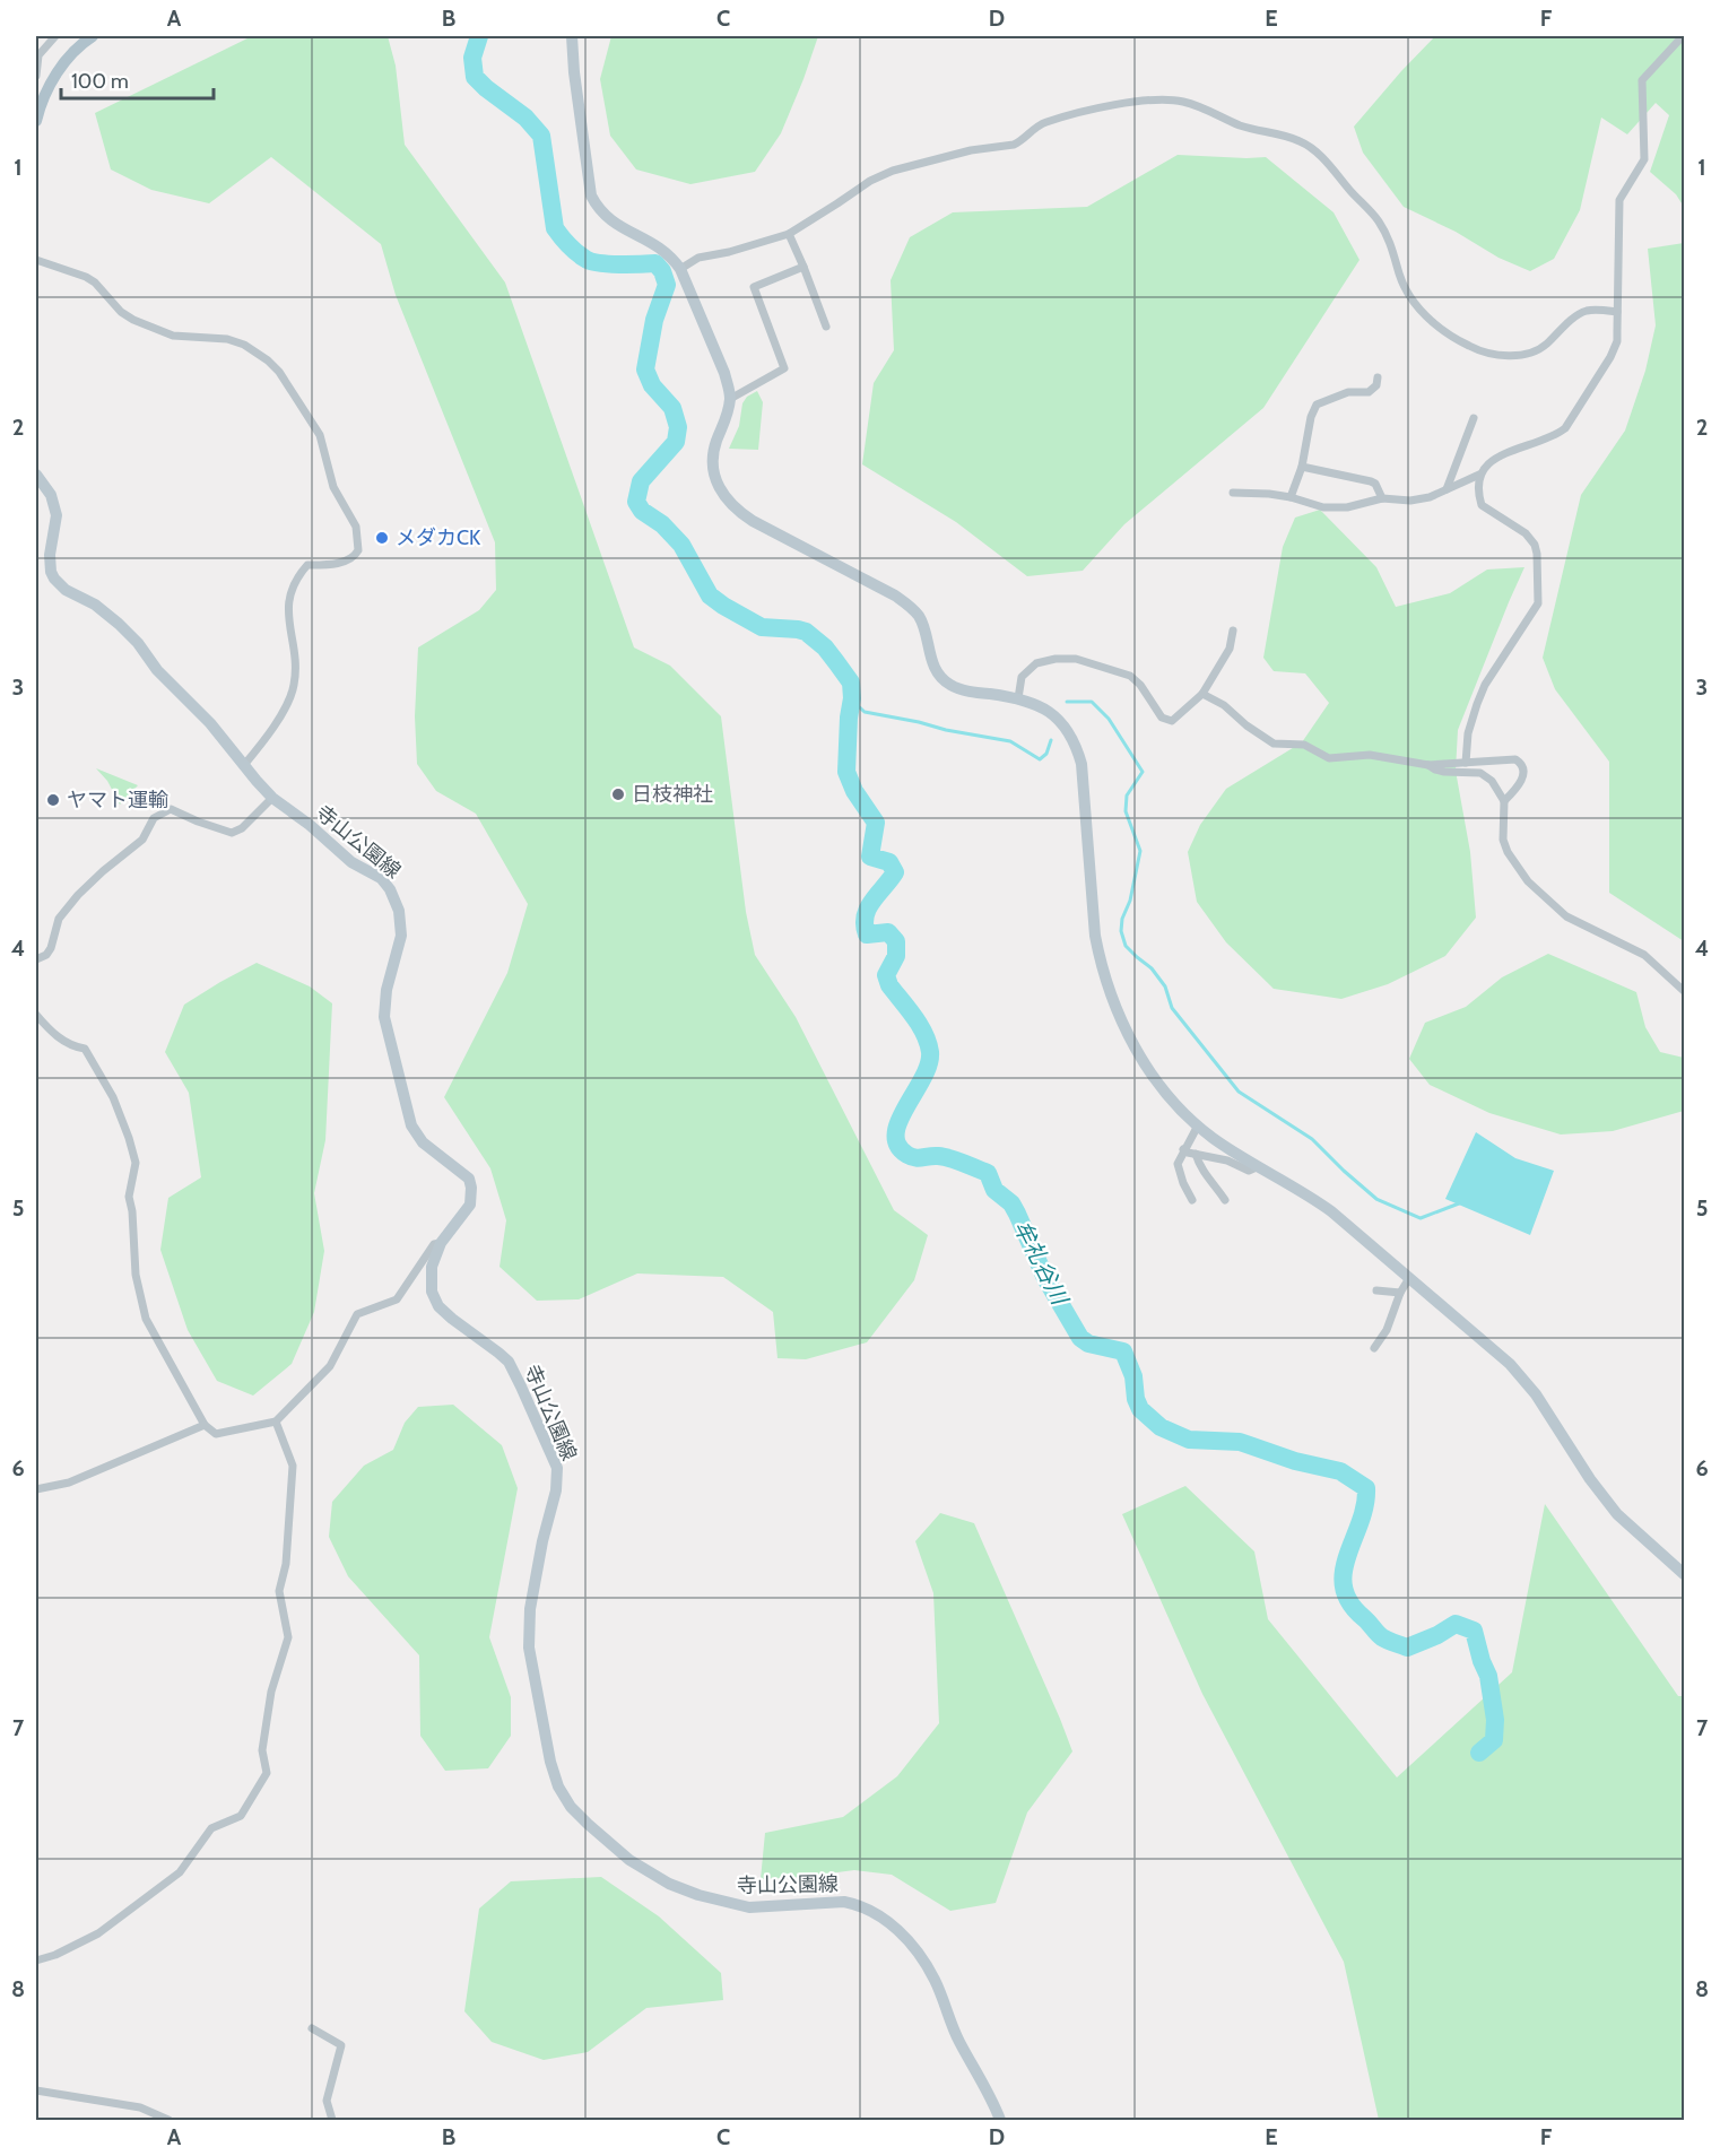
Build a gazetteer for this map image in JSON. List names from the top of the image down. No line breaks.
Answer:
{"streets":{"main road":["寺山公園線"]},"water":["牟礼谷川"],"places":["メダカCK","日枝神社","ヤマト運輸"],"scale_bar":"100 m","grid":{"columns":["A","B","C","D","E","F"],"rows":["1","2","3","4","5","6","7","8"]}}
